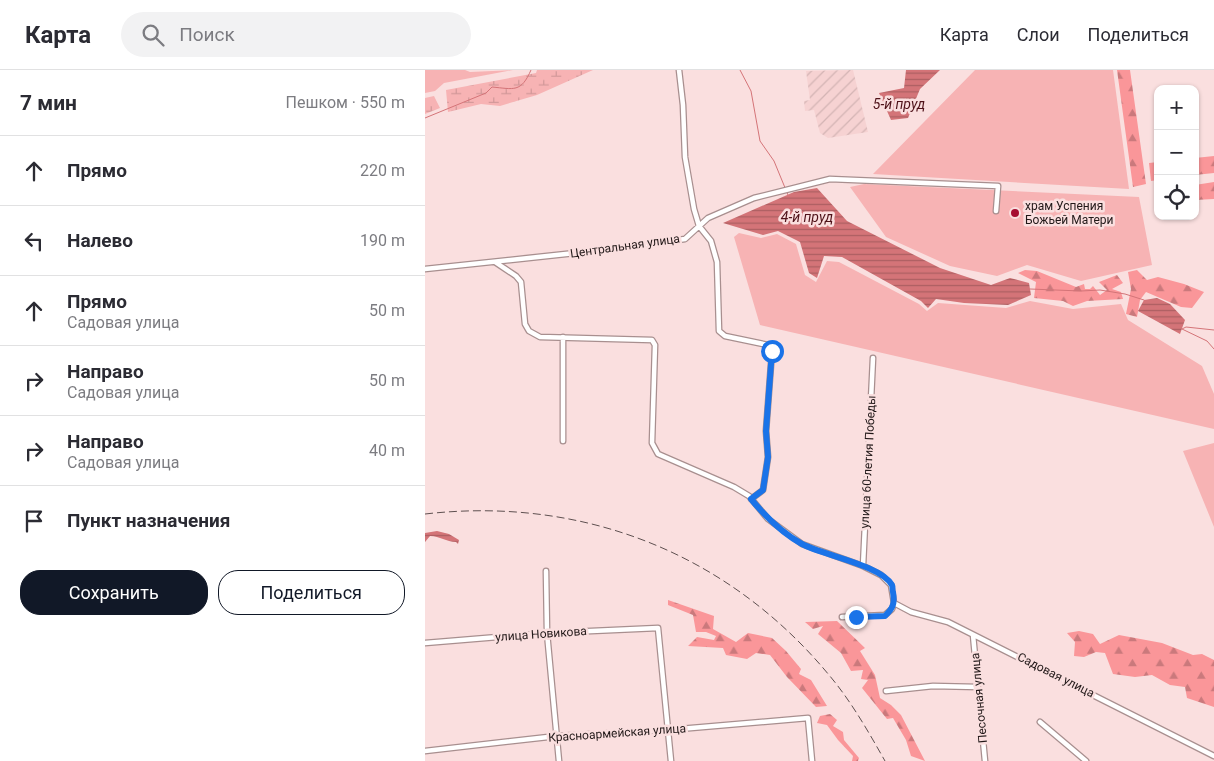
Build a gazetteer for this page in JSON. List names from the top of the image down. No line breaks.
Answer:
{"streets":{"street":["Центральная улица","улица 60-летия Победы","улица Новикова","Садовая улица","Песочная улица","Красноармейская улица"]},"crossings":[["улица Новикова","Красноармейская улица"],["Садовая улица","Песочная улица"]],"water":["5-й пруд","4-й пруд"],"places":["храм Успения Божьей Матери"],"page":{"header":"Карта","search":"Поиск","nav":["Карта","Слои","Поделиться"],"heading":["7 мин","Пешком · 550 m"],"map_buttons":["+","−"],"list":[["Прямо","220 m"],["Налево","190 m"],["Прямо","Садовая улица","50 m"],["Направо","Садовая улица","50 m"],["Направо","Садовая улица","40 m"],"Пункт назначения"],"buttons":["Сохранить","Поделиться"]}}
